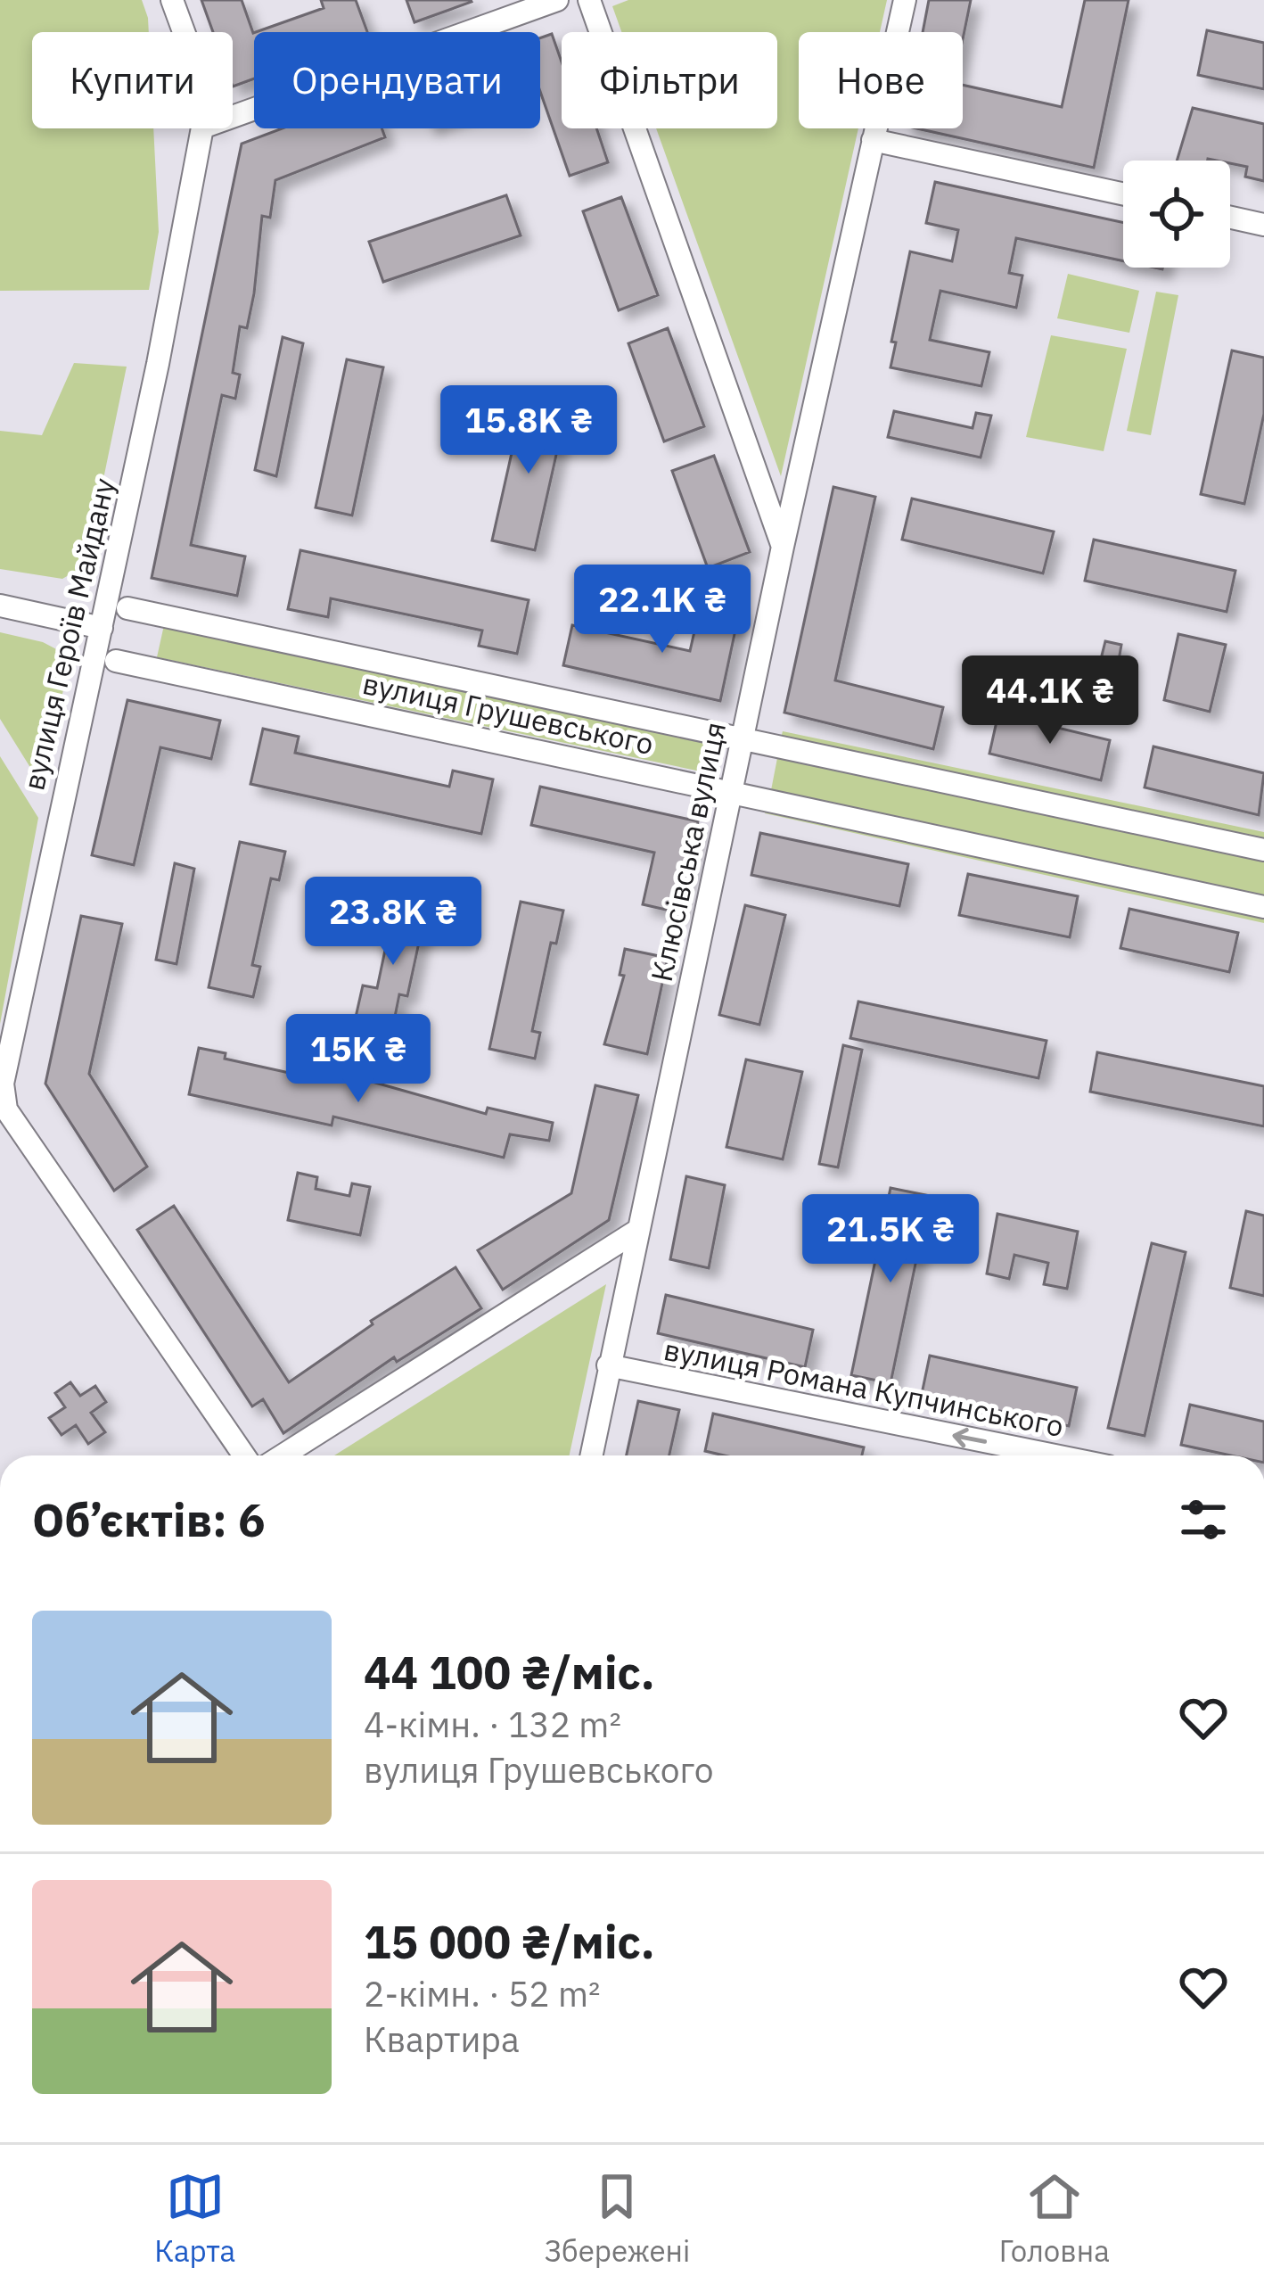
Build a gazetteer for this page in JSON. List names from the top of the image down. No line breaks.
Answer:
{"streets":{"street":["вулиця Героїв Майдану","вулиця Грушевського","Клюсівська вулиця","вулиця Романа Купчинського"]},"crossings":[["вулиця Грушевського","Клюсівська вулиця"],["Клюсівська вулиця","вулиця Романа Купчинського"]],"one_way":["вулиця Романа Купчинського"],"page":{"chip":["Купити","Орендувати","Фільтри","Нове"],"price":["15.8K ₴","22.1K ₴","44.1K ₴","23.8K ₴","15K ₴","21.5K ₴"],"heading":"Об’єктів: 6","list":[{"name":"44 100 ₴/міс.","note":"4-кімн. · 132 m² · вулиця Грушевського"},{"name":"15 000 ₴/міс.","note":"2-кімн. · 52 m² · Квартира"}],"tabs":["Карта","Збережені","Головна"]}}
